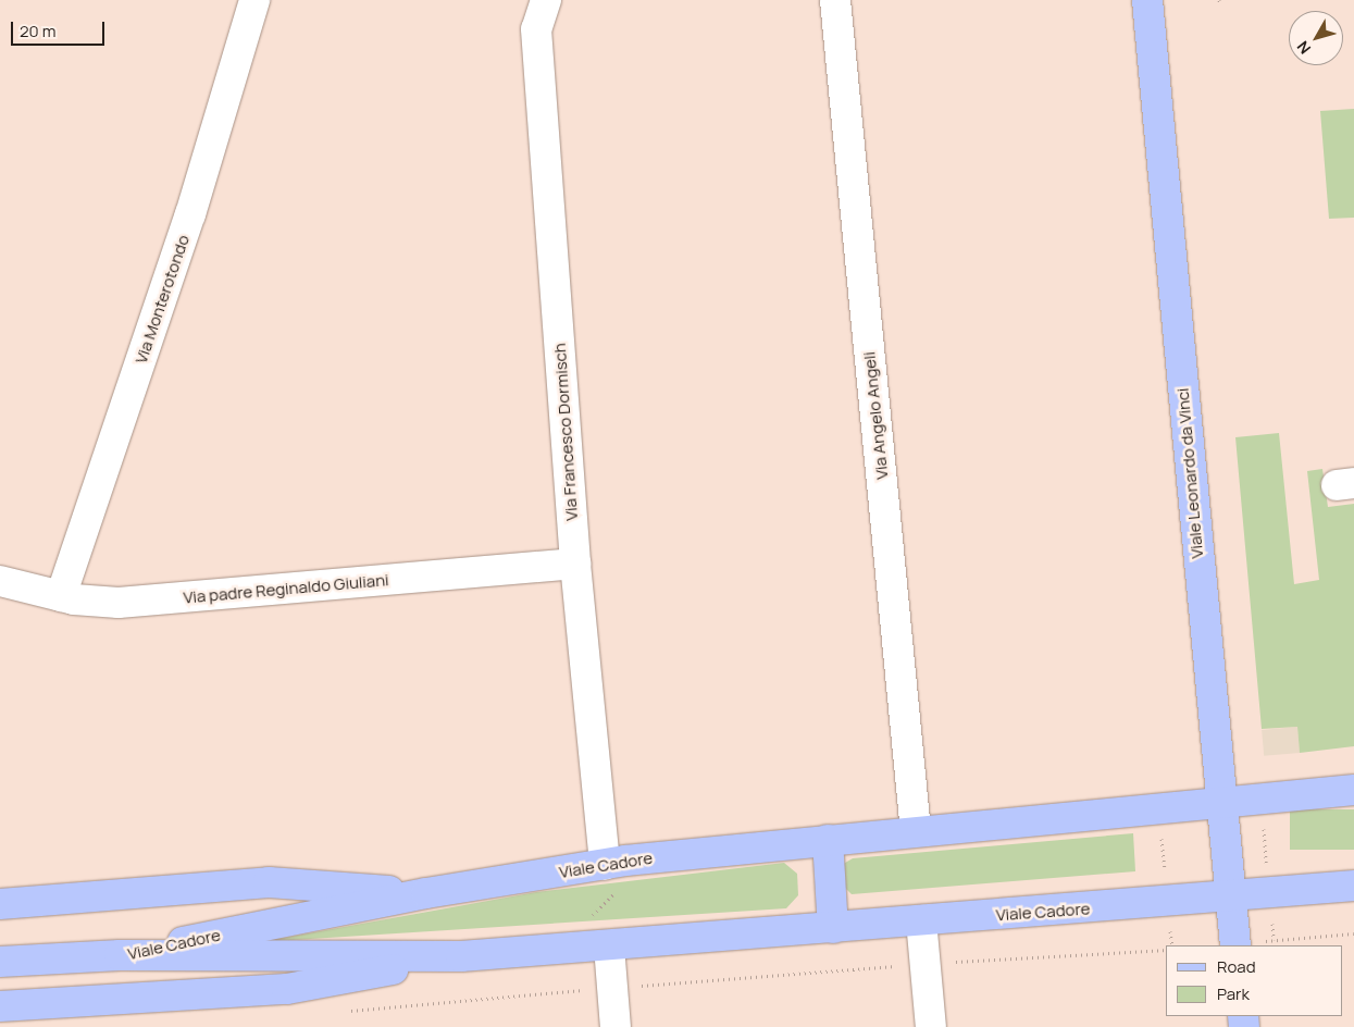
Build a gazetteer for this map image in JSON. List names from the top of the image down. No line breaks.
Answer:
{"streets":{"main road":["Viale Leonardo da Vinci","Viale Cadore"],"street":["Via Monterotondo","Via Angelo Angeli","Via Francesco Dormisch","Via padre Reginaldo Giuliani"]},"crossings":[["Via Monterotondo","Via padre Reginaldo Giuliani"],["Via Angelo Angeli","Viale Cadore"],["Via Francesco Dormisch","Via padre Reginaldo Giuliani"],["Via Francesco Dormisch","Viale Cadore"],["Viale Leonardo da Vinci","Viale Cadore"]],"legend":["Road","Park"],"scale_bar":"20 m","north":"bottom left"}
